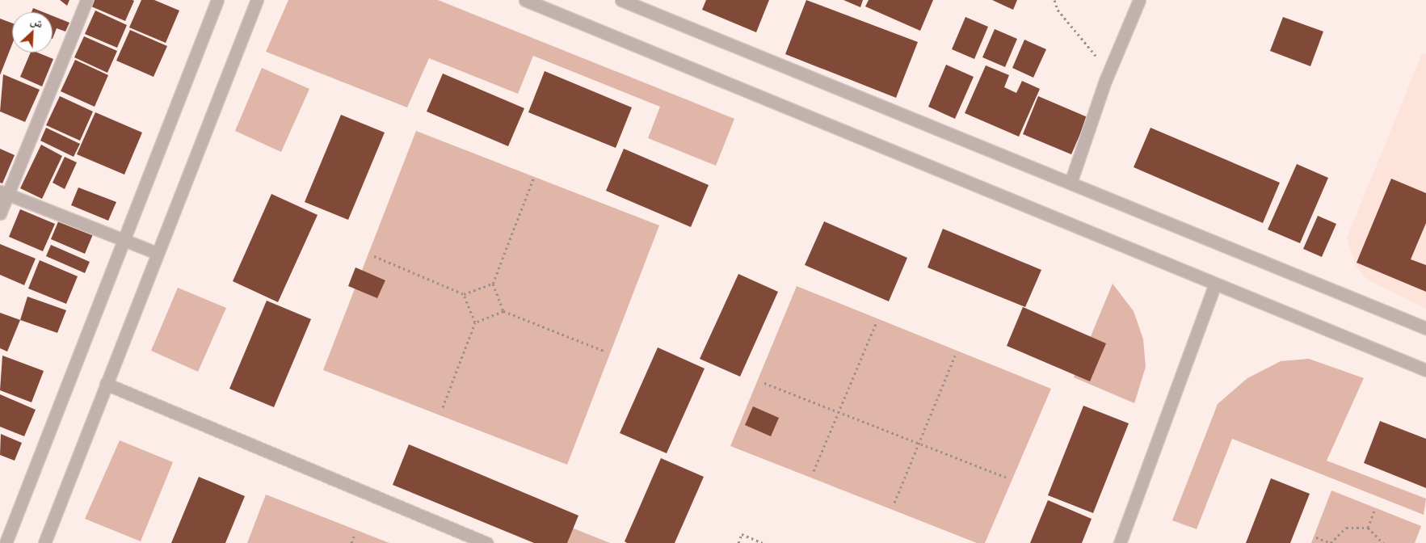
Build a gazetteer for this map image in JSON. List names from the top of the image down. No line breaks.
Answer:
{"north":"top right"}
